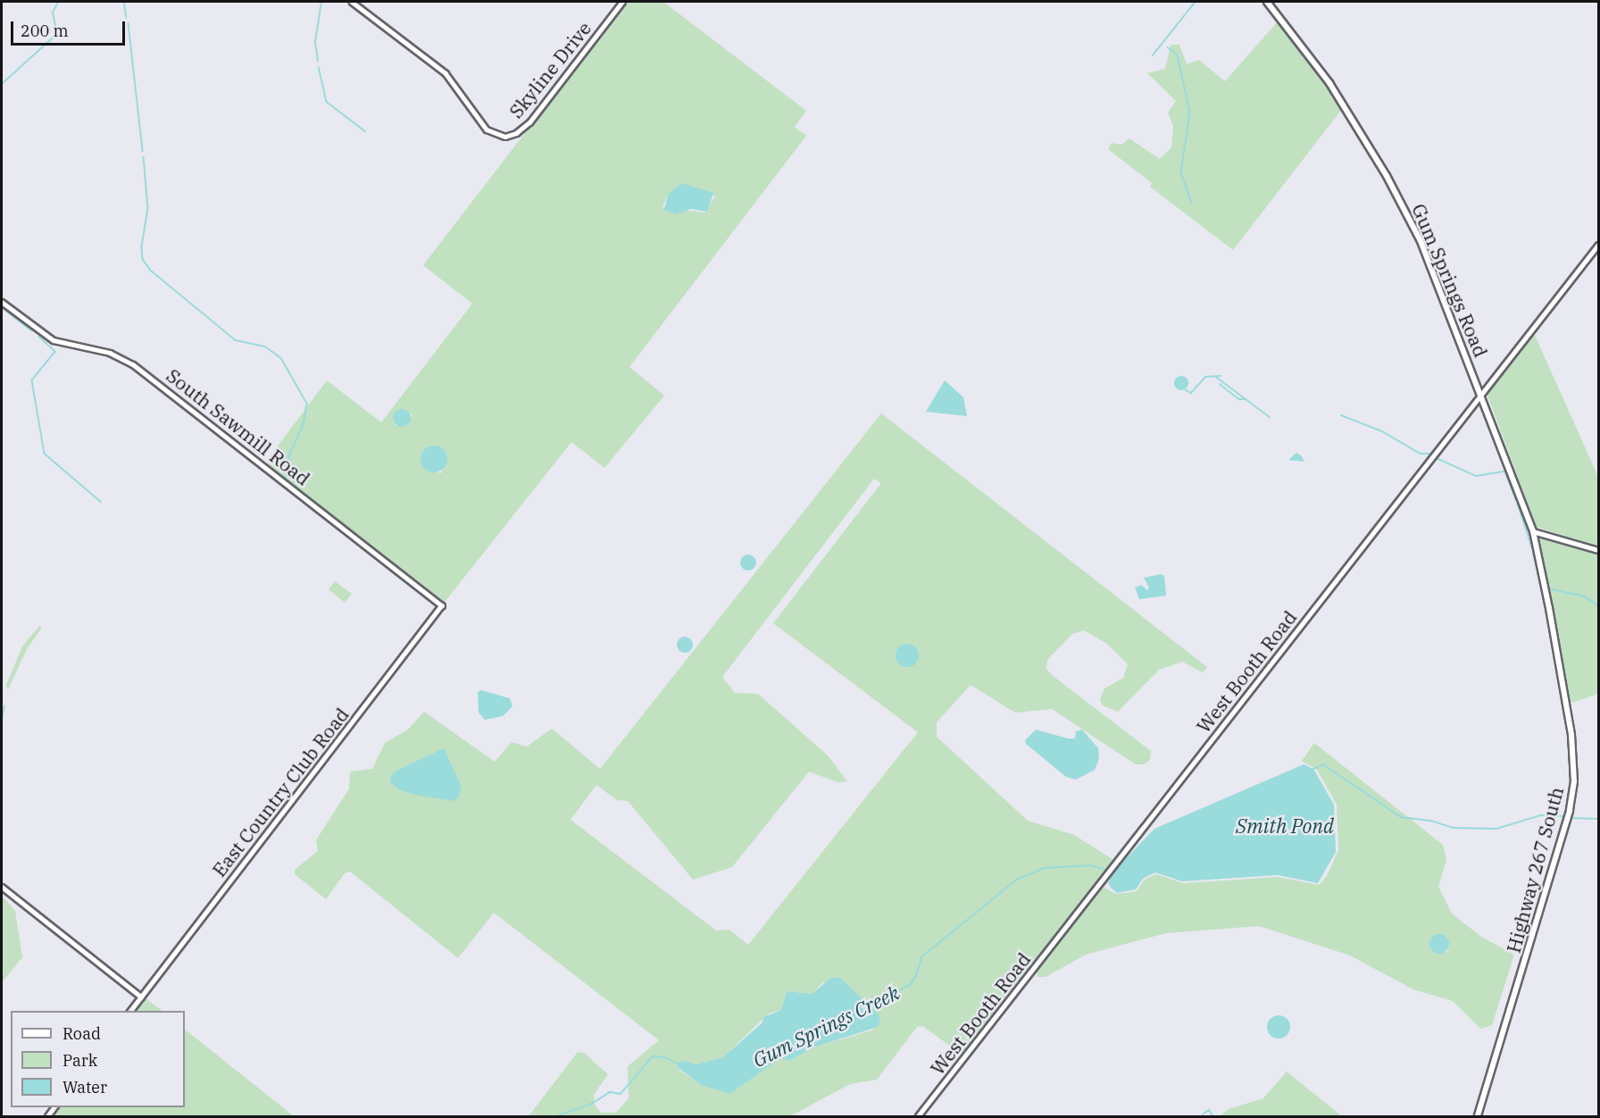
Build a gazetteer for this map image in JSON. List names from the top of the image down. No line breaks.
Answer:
{"streets":{"main road":["Gum Springs Road","Highway 267 South"],"street":["Skyline Drive","South Sawmill Road","West Booth Road","East Country Club Road"]},"crossings":[["Gum Springs Road","West Booth Road"],["Gum Springs Road","Highway 267 South"],["South Sawmill Road","East Country Club Road"]],"water":["Smith Pond","Gum Springs Creek"],"legend":["Road","Park","Water"],"scale_bar":"200 m"}
